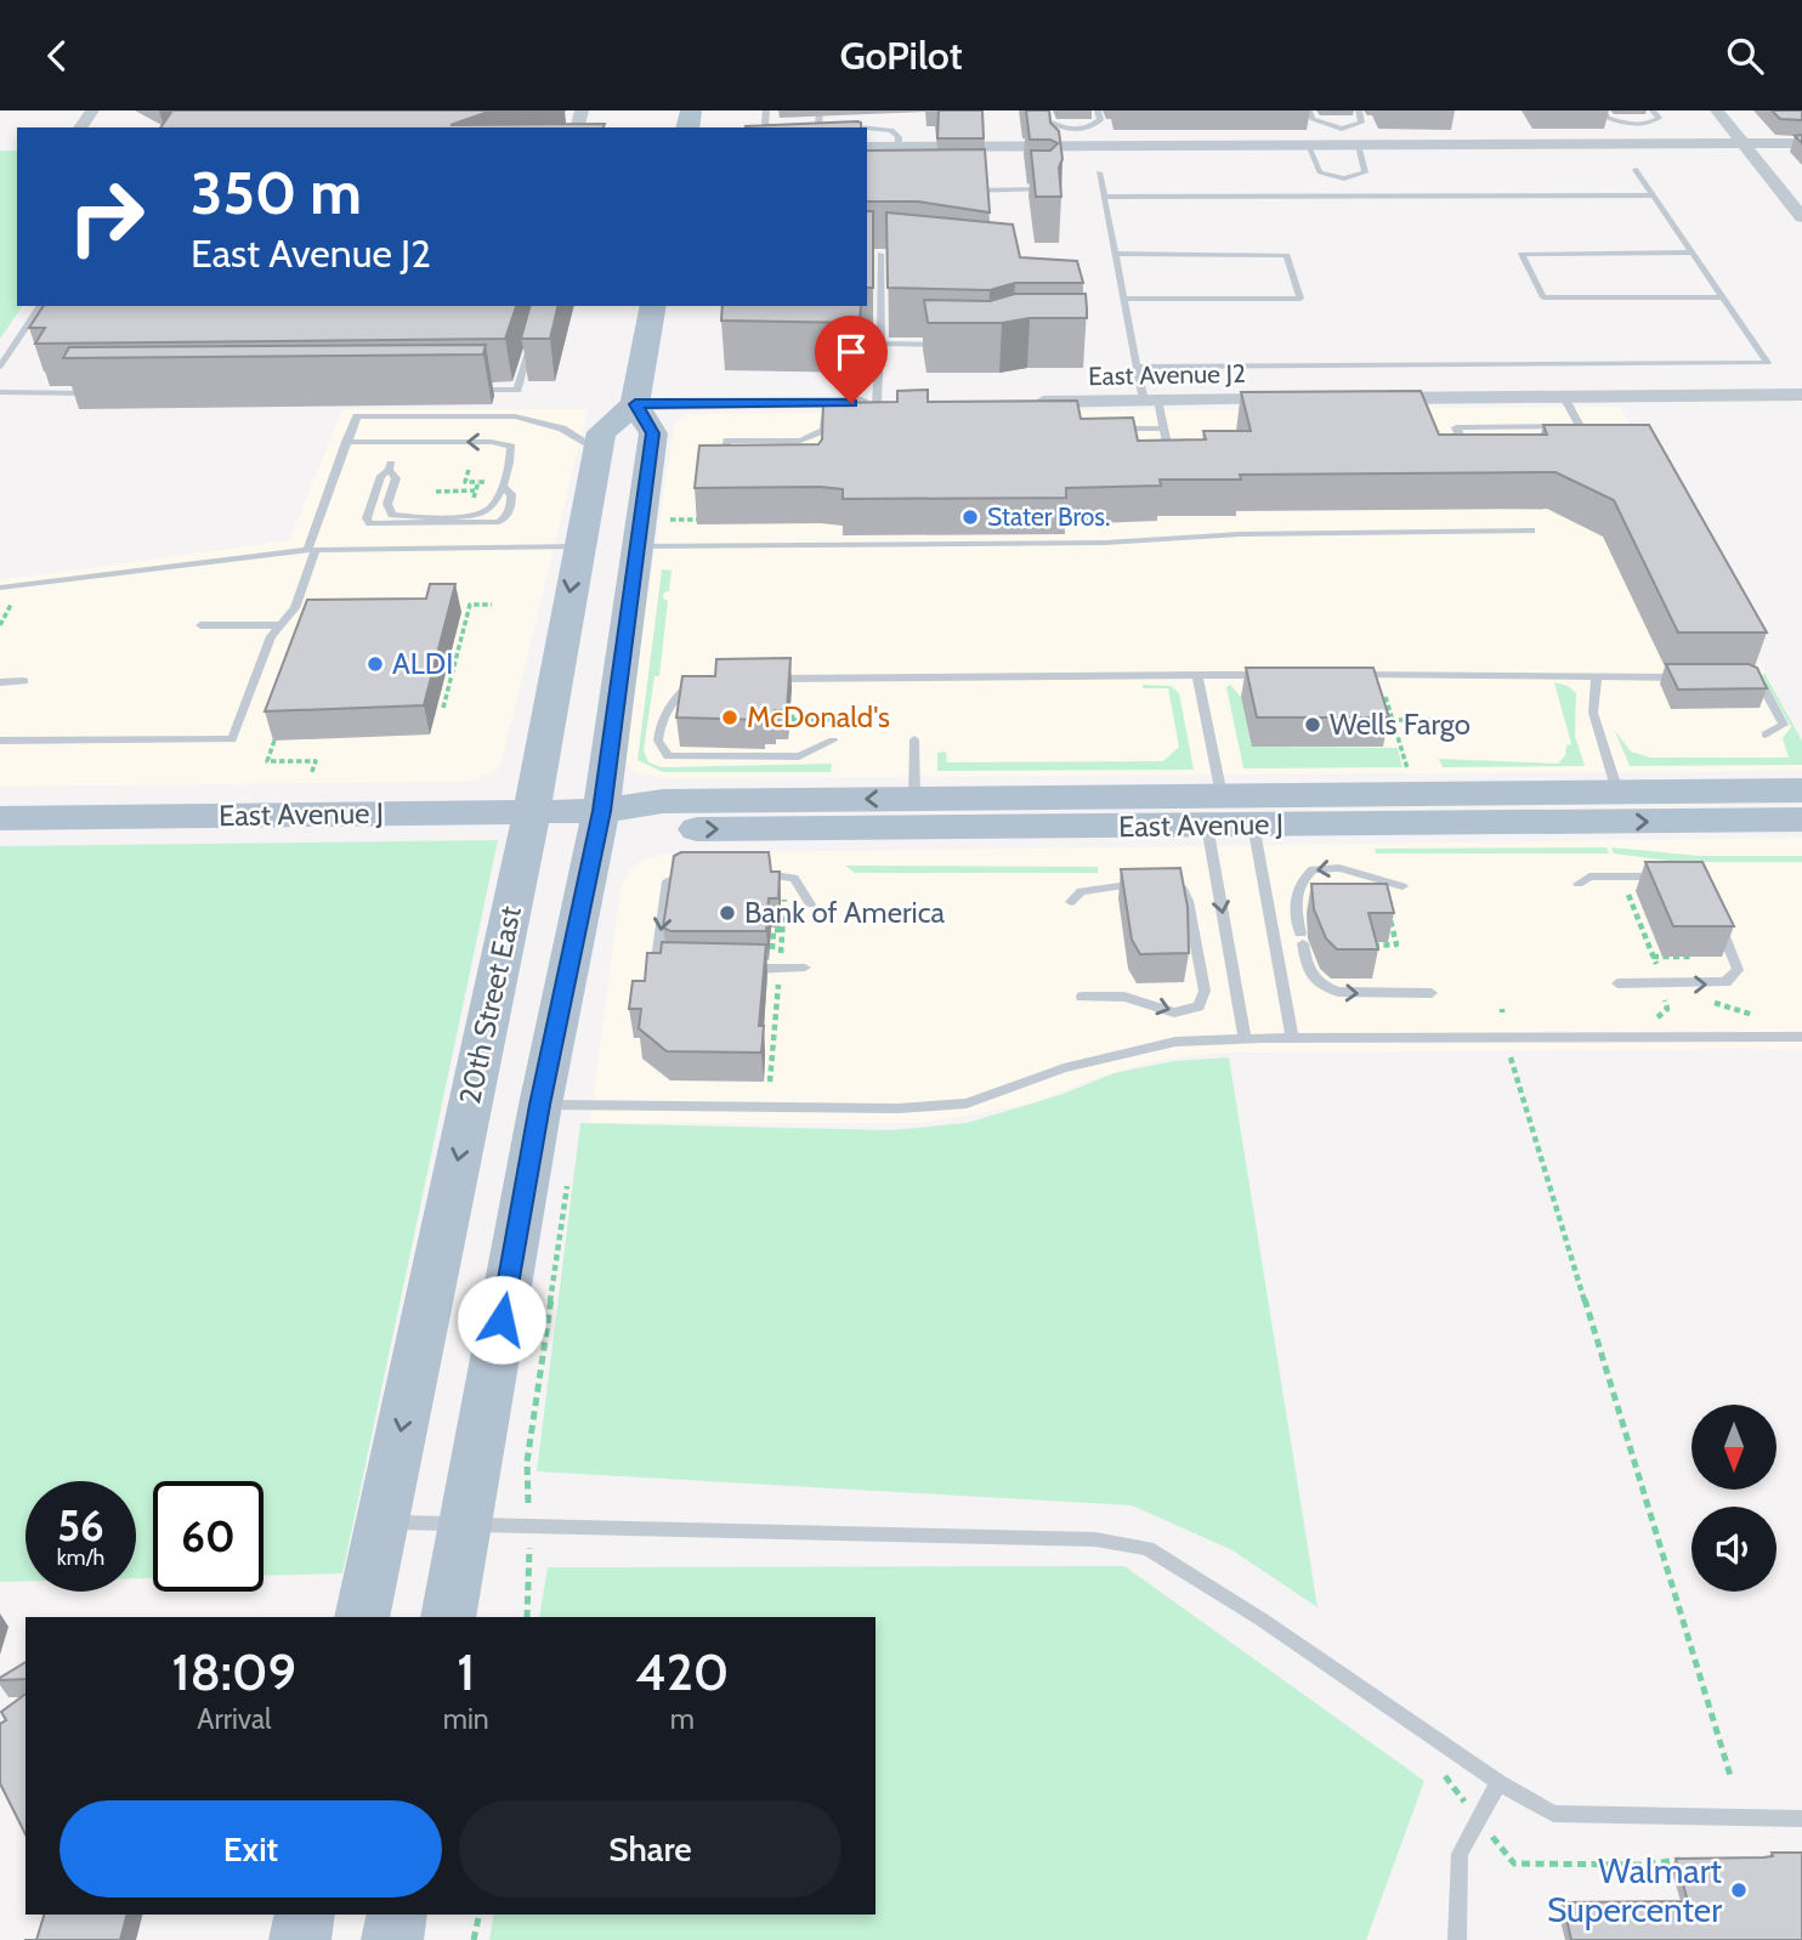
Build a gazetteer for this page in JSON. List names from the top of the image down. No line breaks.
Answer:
{"streets":{"main road":["East Avenue J","20th Street East"],"street":["East Avenue J2"]},"crossings":[["East Avenue J","20th Street East"]],"places":["Stater Bros.","ALDI","McDonald's","Wells Fargo","Bank of America","Walmart Supercenter"],"north":"bottom","page":{"header":"GoPilot","turn":["350 m","East Avenue J2"],"speed":"56 km/h","limit":"60","eta":["18:09","Arrival","1","min","420","m"],"buttons":["Exit","Share"]}}
